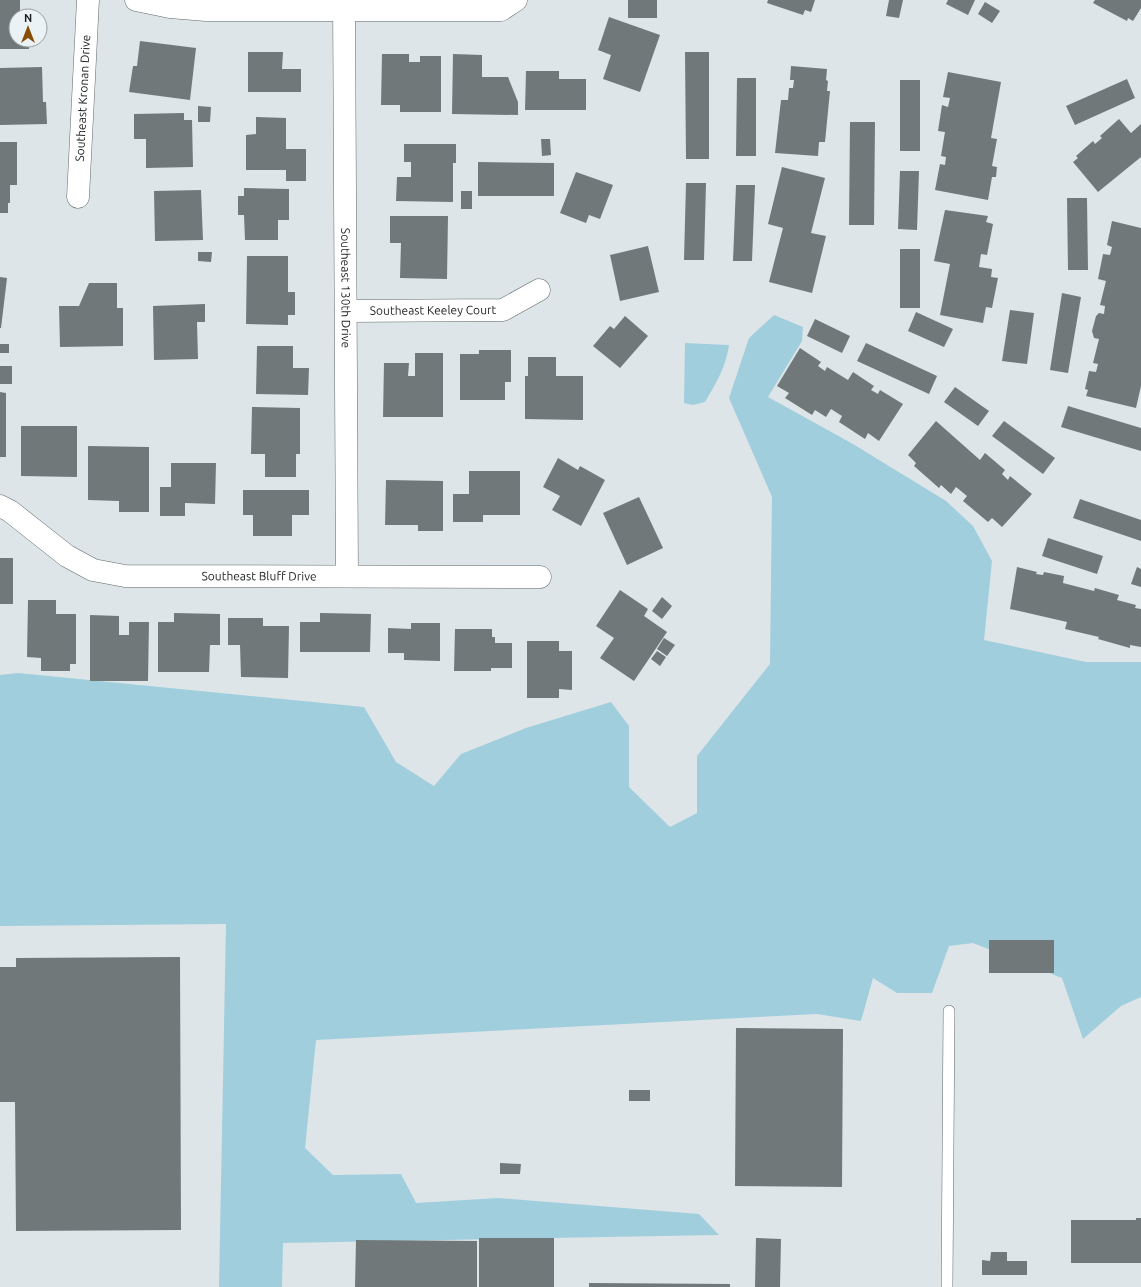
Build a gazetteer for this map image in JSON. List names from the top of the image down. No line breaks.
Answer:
{"streets":{"street":["Southeast Kronan Drive","Southeast 130th Drive","Southeast Keeley Court","Southeast Bluff Drive"]},"crossings":[["Southeast 130th Drive","Southeast Keeley Court"],["Southeast 130th Drive","Southeast Bluff Drive"]],"north":"top"}
